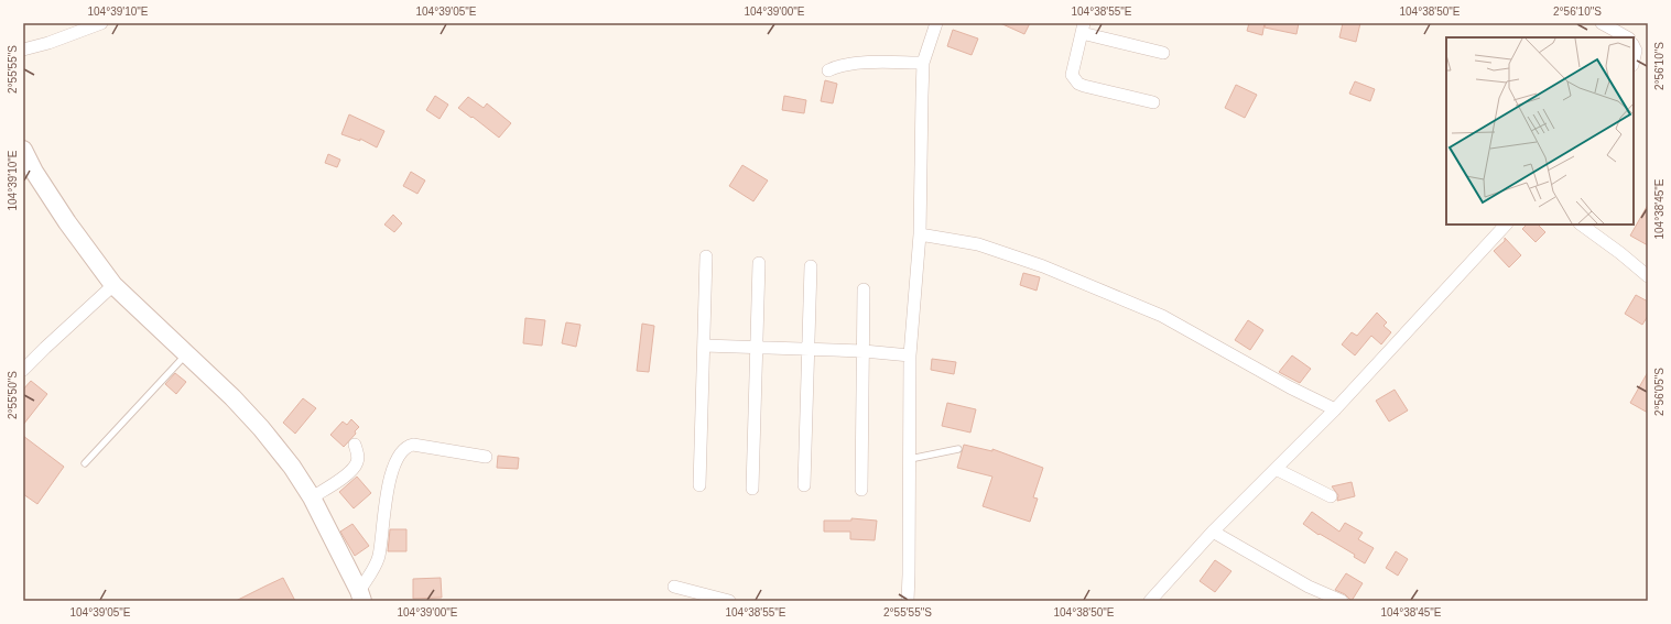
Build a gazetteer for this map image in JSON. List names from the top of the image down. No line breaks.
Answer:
{"coordinates":["104°39'10\"E","104°39'05\"E","104°39'00\"E","104°38'55\"E","104°38'50\"E","2°56'10\"S","2°55'55\"S","104°38'45\"E","2°56'05\"S","2°55'50\"S"]}
